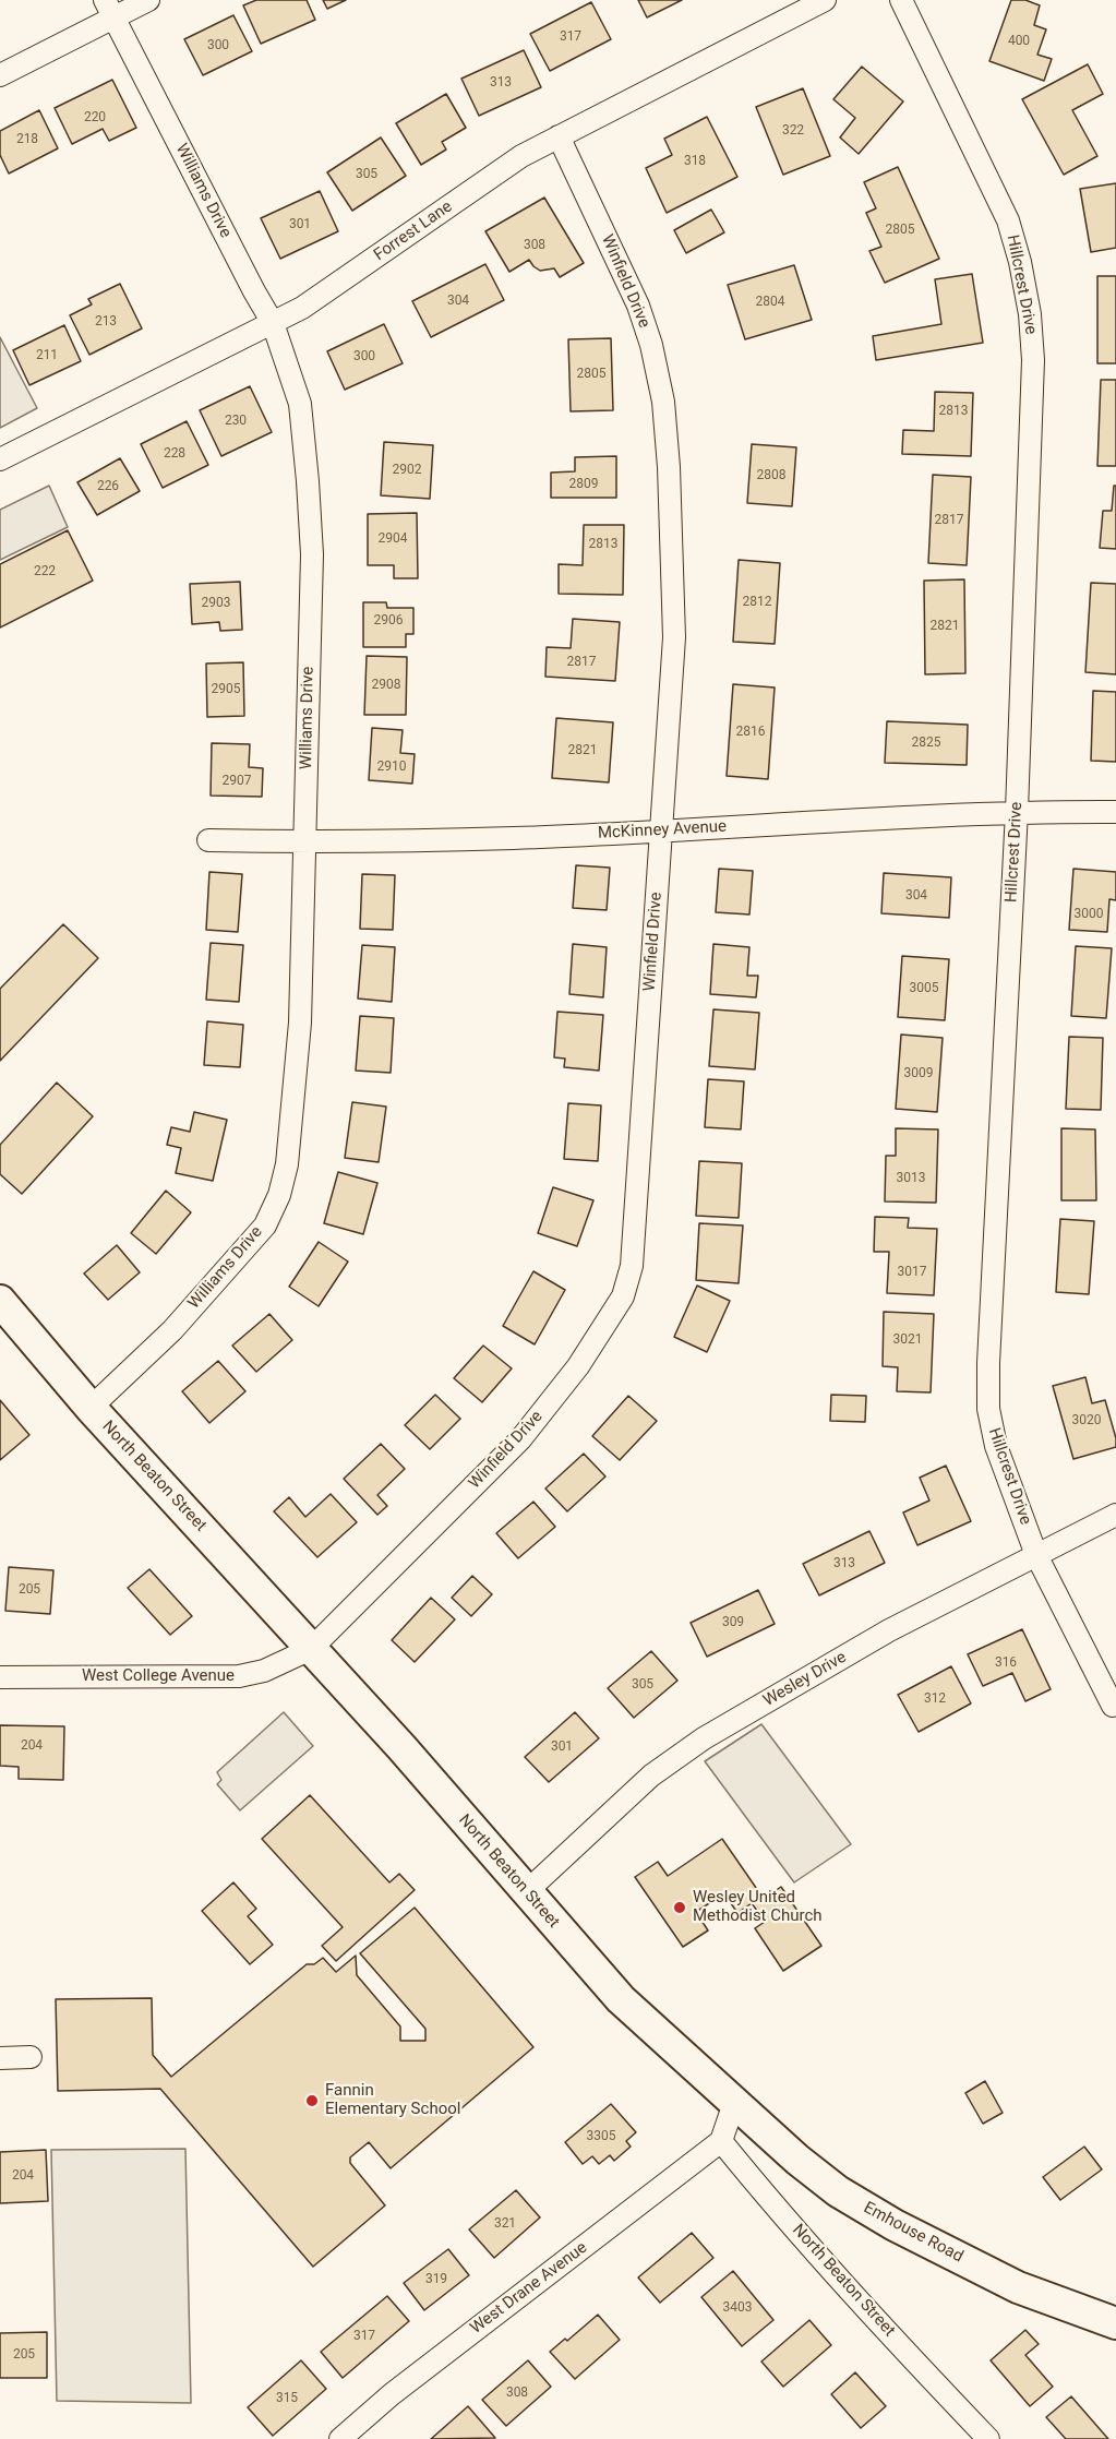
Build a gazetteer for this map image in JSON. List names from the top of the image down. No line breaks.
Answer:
{"streets":{"main road":["North Beaton Street","Emhouse Road"],"street":["Williams Drive","Forrest Lane","Winfield Drive","Hillcrest Drive","McKinney Avenue","West College Avenue","Wesley Drive","West Drane Avenue"]},"crossings":[["Williams Drive","Forrest Lane"],["Williams Drive","McKinney Avenue"],["Williams Drive","North Beaton Street"],["Forrest Lane","Winfield Drive"],["Winfield Drive","McKinney Avenue"],["Winfield Drive","North Beaton Street"],["Winfield Drive","West College Avenue"],["Hillcrest Drive","McKinney Avenue"],["Hillcrest Drive","Wesley Drive"],["North Beaton Street","West College Avenue"],["North Beaton Street","Wesley Drive"],["North Beaton Street","Emhouse Road"],["North Beaton Street","West Drane Avenue"]],"places":["Wesley United Methodist Church","Fannin Elementary School"],"house_numbers":["317","400","300","313","220","322","218","318","305","301","2805","308","304","2804","213","211","300","2805","2813","230","228","2902","2808","2809","226","2817","2904","2813","222","2812","2903","2906","2821","2817","2908","2905","2816","2825","2821","2910","2907","304","3000","3005","3009","3013","3017","3021","3020","313","205","309","316","305","312","204","301","3305","204","321","319","3403","317","205","308","315"]}
